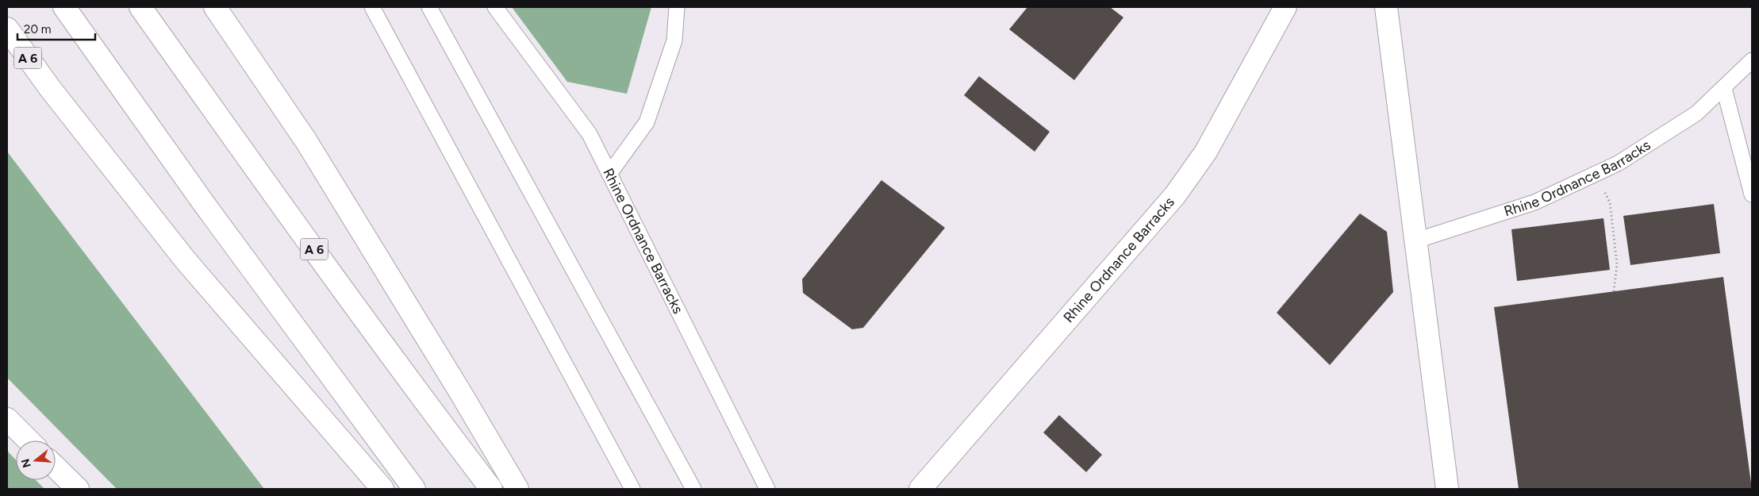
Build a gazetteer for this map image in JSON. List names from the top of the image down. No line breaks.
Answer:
{"streets":{"main road":["A 6","Rhine Ordnance Barracks"]},"scale_bar":"20 m","north":"left"}
